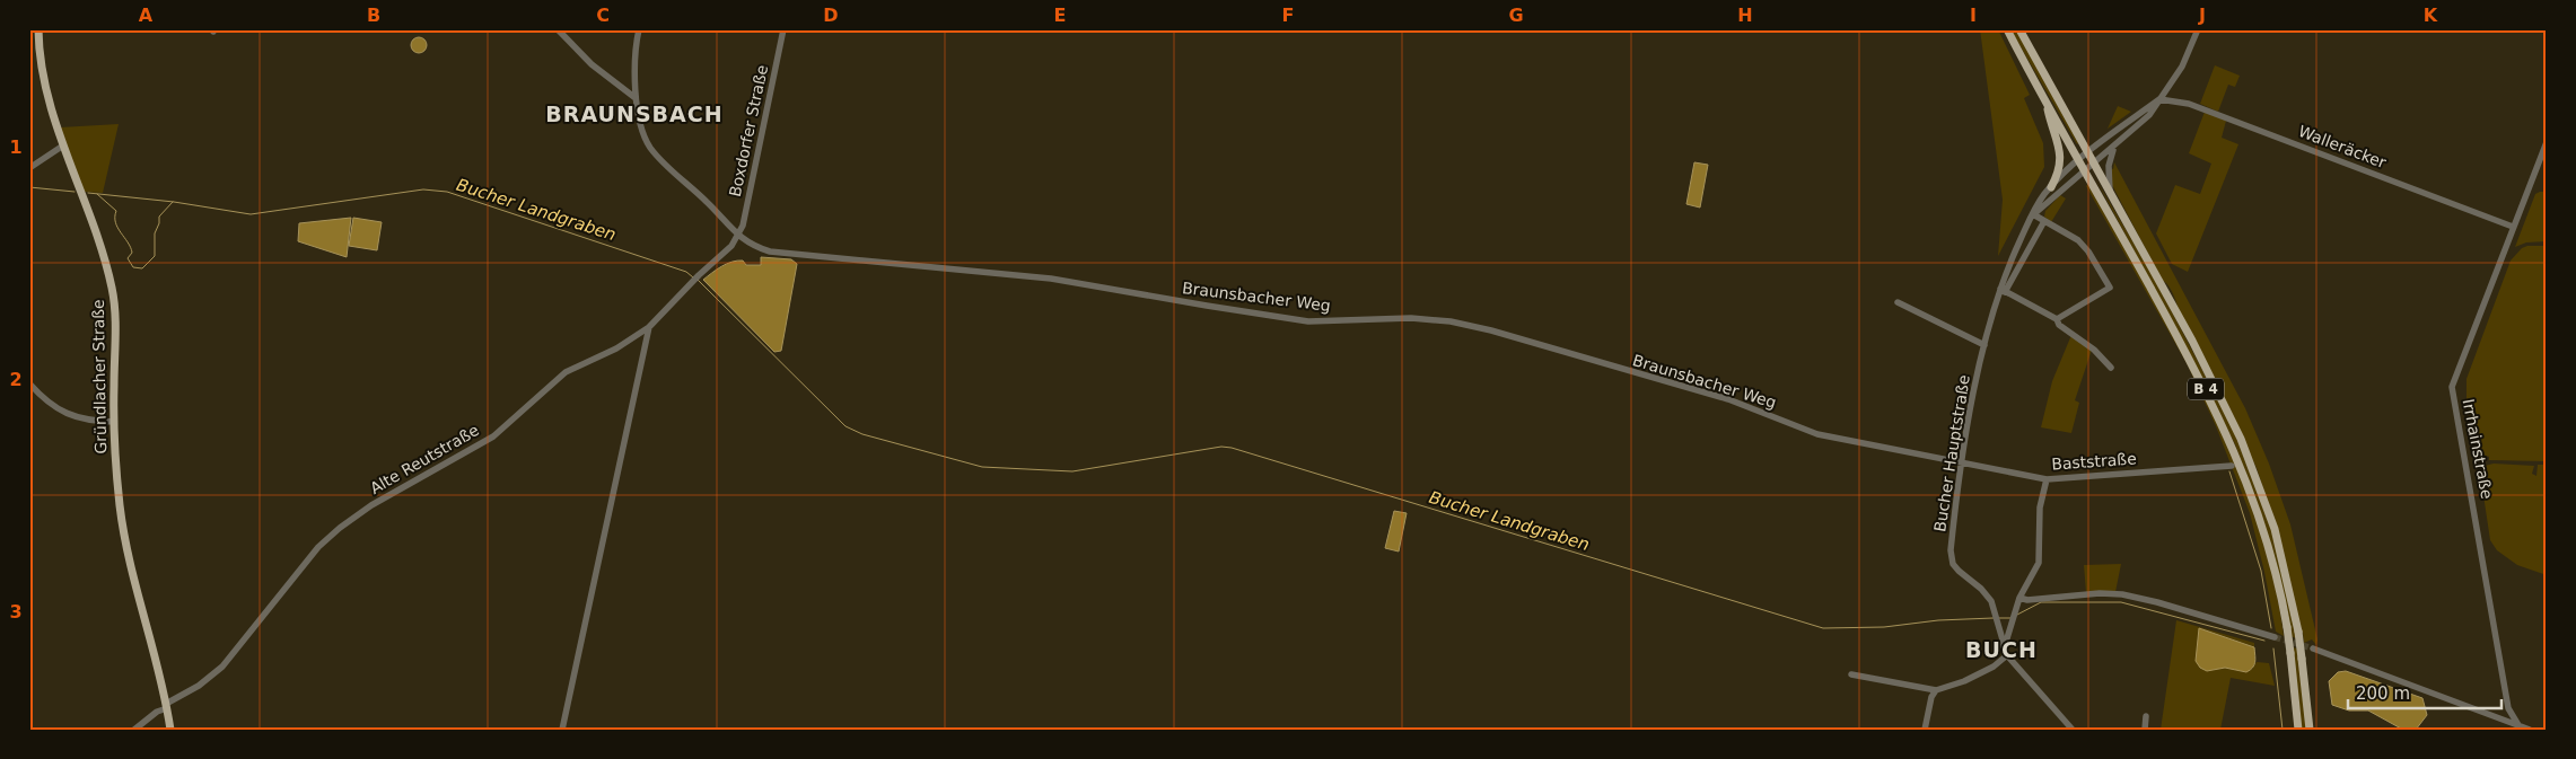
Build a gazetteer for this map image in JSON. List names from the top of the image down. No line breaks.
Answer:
{"streets":{"main road":["Gründlacher Straße","B 4"],"street":["Boxdorfer Straße","Walleräcker","Braunsbacher Weg","Irrhainstraße","Bucher Hauptstraße","Alte Reutstraße","Baststraße"]},"crossings":[["Boxdorfer Straße","Braunsbacher Weg"],["Boxdorfer Straße","Alte Reutstraße"],["Walleräcker","Irrhainstraße"],["Walleräcker","Bucher Hauptstraße"],["Braunsbacher Weg","Bucher Hauptstraße"],["Braunsbacher Weg","Alte Reutstraße"],["Braunsbacher Weg","Baststraße"],["Gründlacher Straße","Alte Reutstraße"],["B 4","Bucher Hauptstraße"],["Bucher Hauptstraße","Baststraße"]],"districts":["BRAUNSBACH","BUCH"],"water":["Bucher Landgraben"],"scale_bar":"200 m","grid":{"columns":["A","B","C","D","E","F","G","H","I","J","K"],"rows":["1","2","3"]}}
